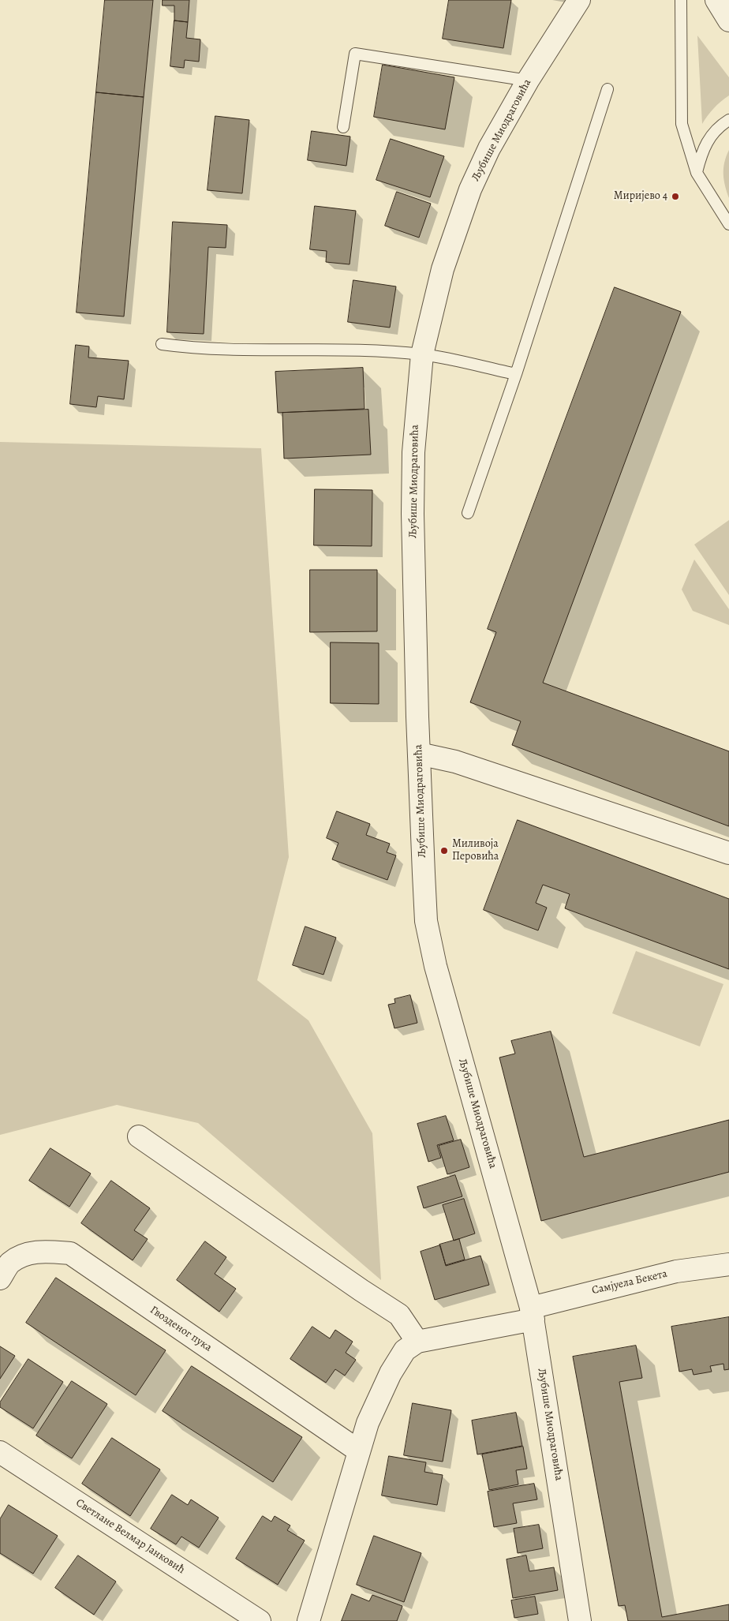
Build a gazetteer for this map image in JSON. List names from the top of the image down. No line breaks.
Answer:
{"streets":{"street":["Љубише Миодраговића","Самјуела Бекета","Гвозденог пука","Светлане Велмар Јанковић"]},"crossings":[["Љубише Миодраговића","Самјуела Бекета"]],"places":["Миријево 4","Миливоја Перовића"]}
